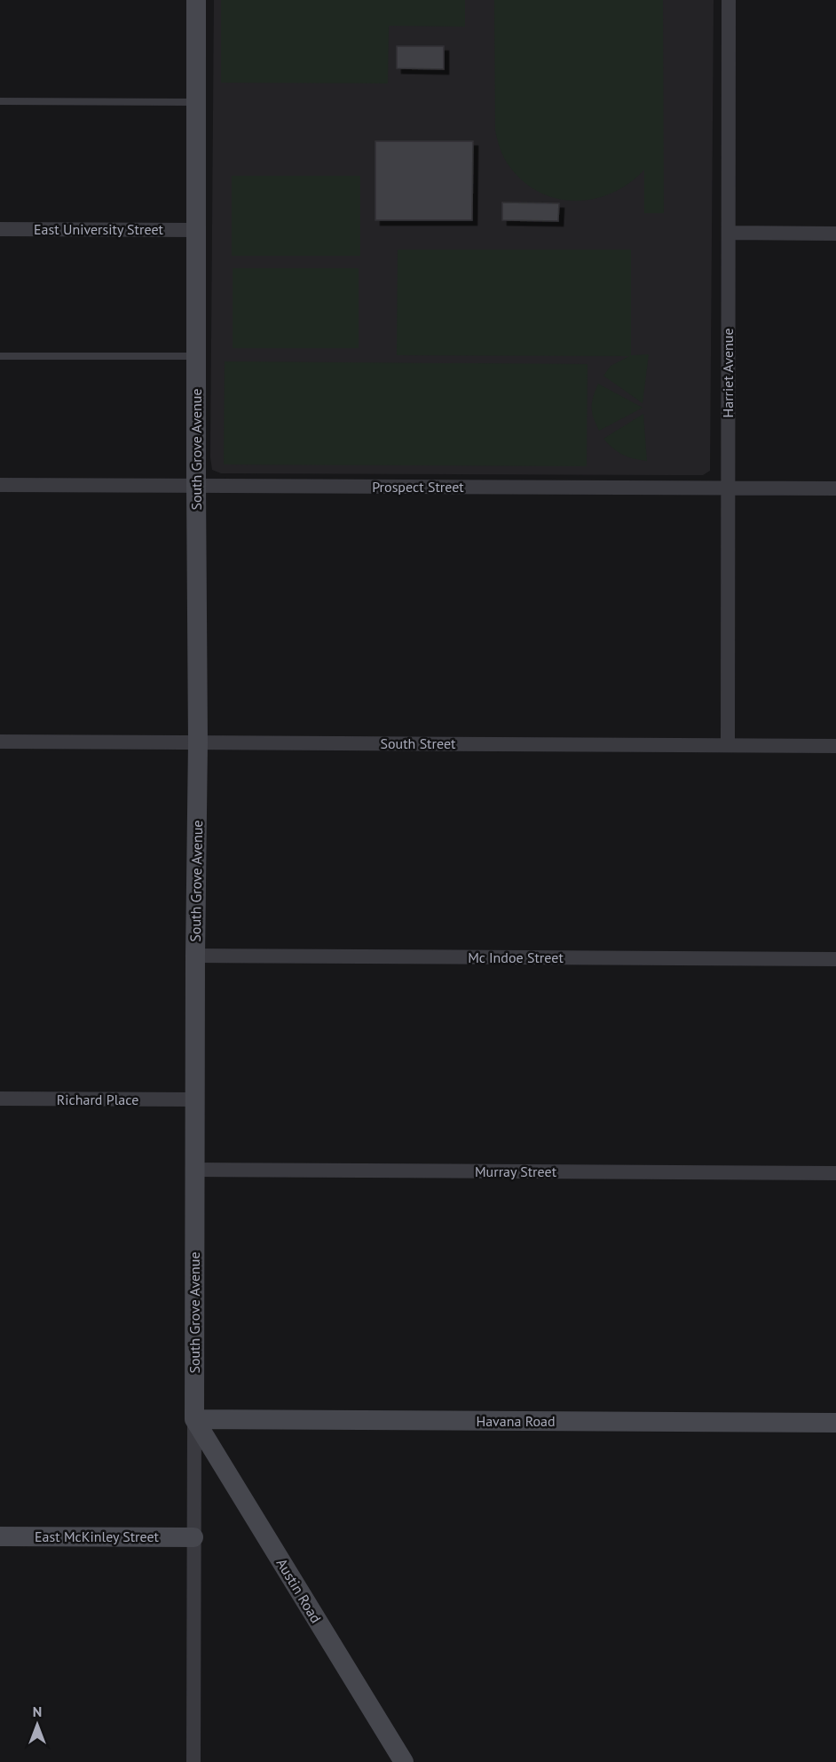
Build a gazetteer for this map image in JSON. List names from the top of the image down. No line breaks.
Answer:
{"streets":{"street":["East University Street","Harriet Avenue","South Grove Avenue","Prospect Street","South Street","Mc Indoe Street","Richard Place","Murray Street","Havana Road","East McKinley Street","Austin Road"]},"crossings":[["East University Street","South Grove Avenue"],["Harriet Avenue","Prospect Street"],["Harriet Avenue","South Street"],["South Grove Avenue","Prospect Street"],["South Grove Avenue","South Street"],["South Grove Avenue","Mc Indoe Street"],["South Grove Avenue","Richard Place"],["South Grove Avenue","Murray Street"],["South Grove Avenue","Havana Road"],["South Grove Avenue","East McKinley Street"],["South Grove Avenue","Austin Road"],["Havana Road","Austin Road"]],"north":"top"}
